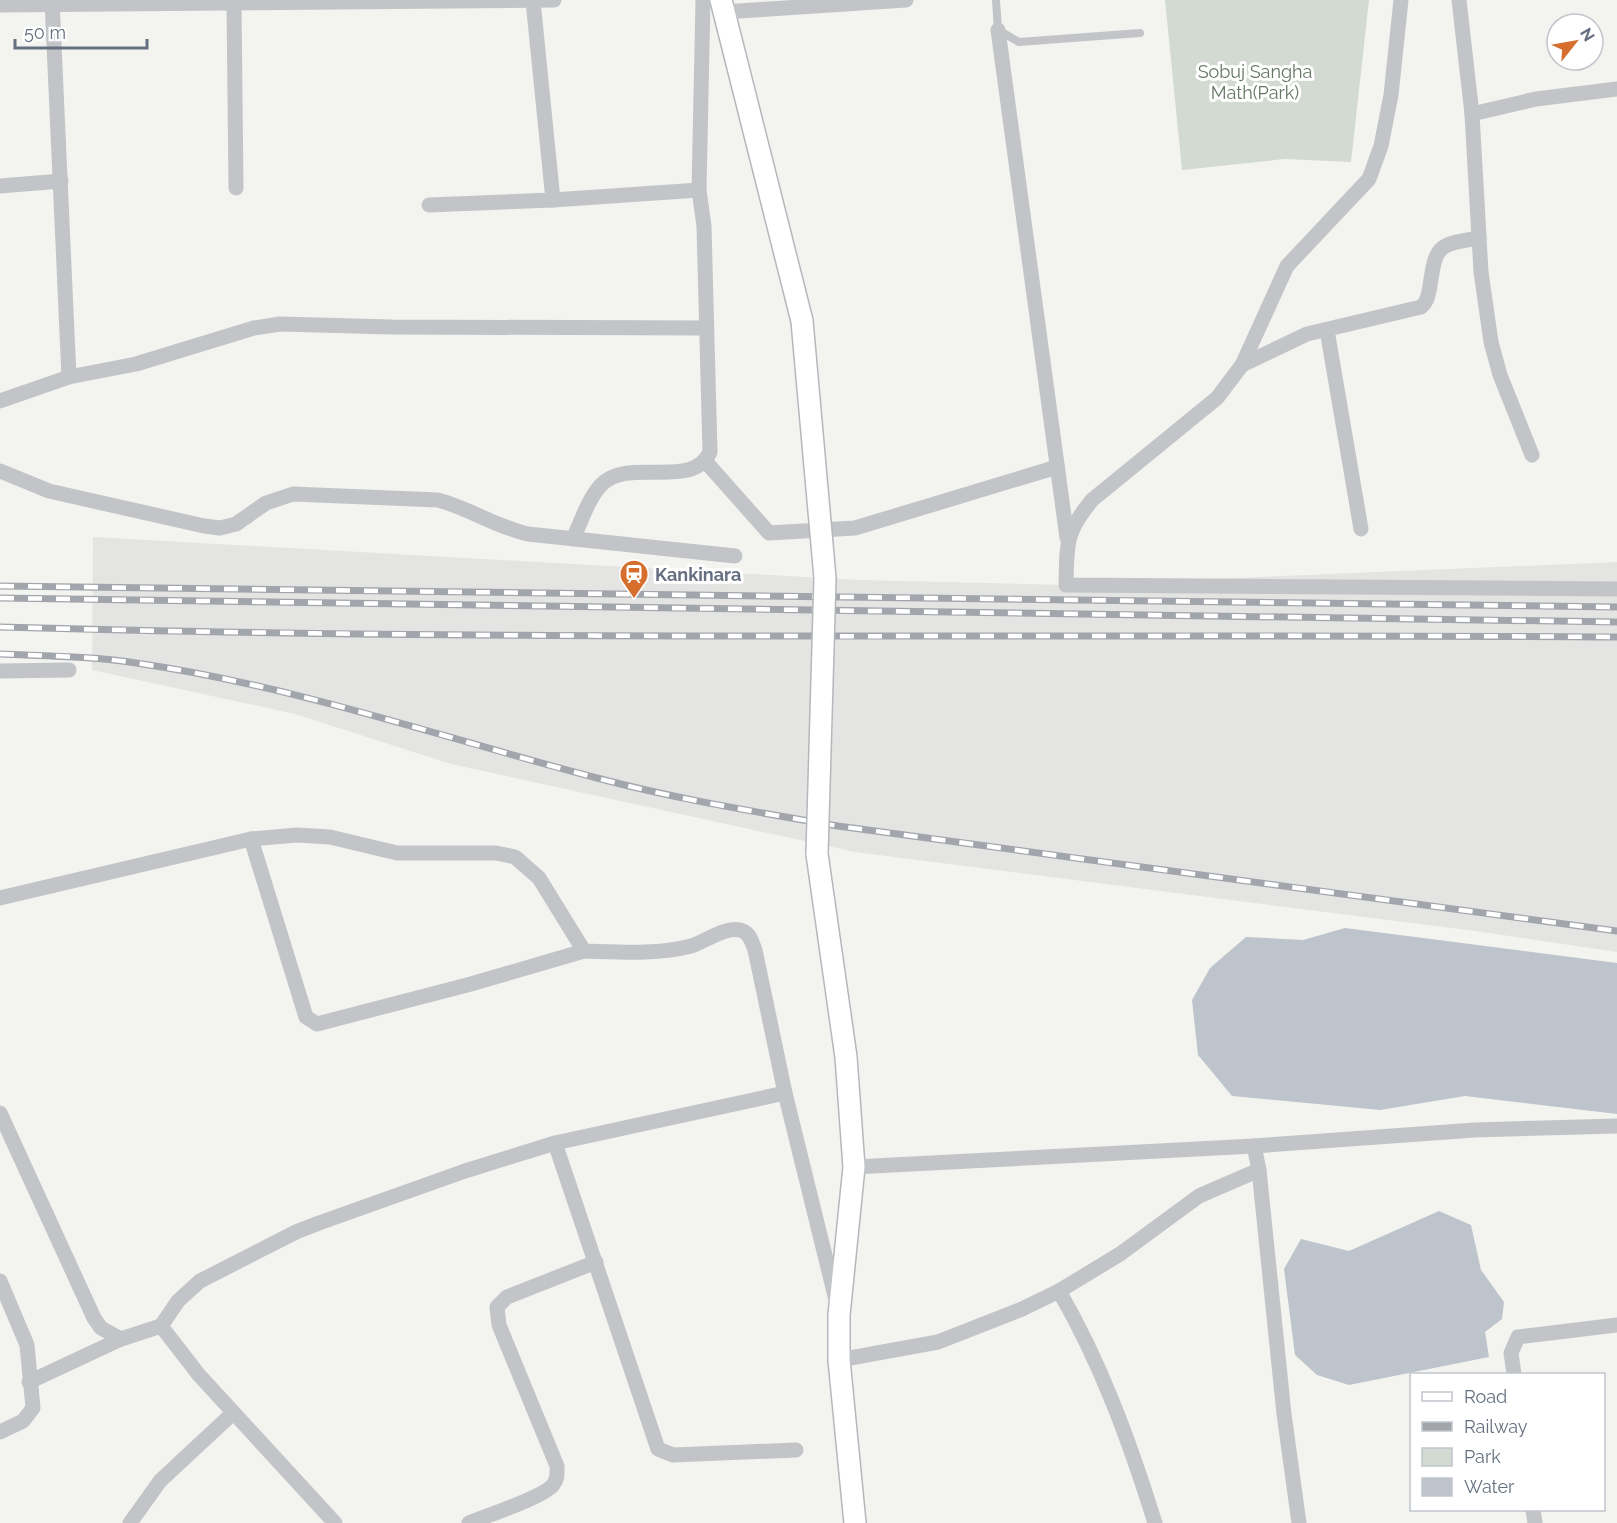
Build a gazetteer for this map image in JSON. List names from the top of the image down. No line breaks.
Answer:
{"parks":["Sobuj Sangha Math(Park)"],"places":{"station":["Kankinara"]},"legend":["Road","Railway","Park","Water"],"scale_bar":"50 m","north":"top right"}
